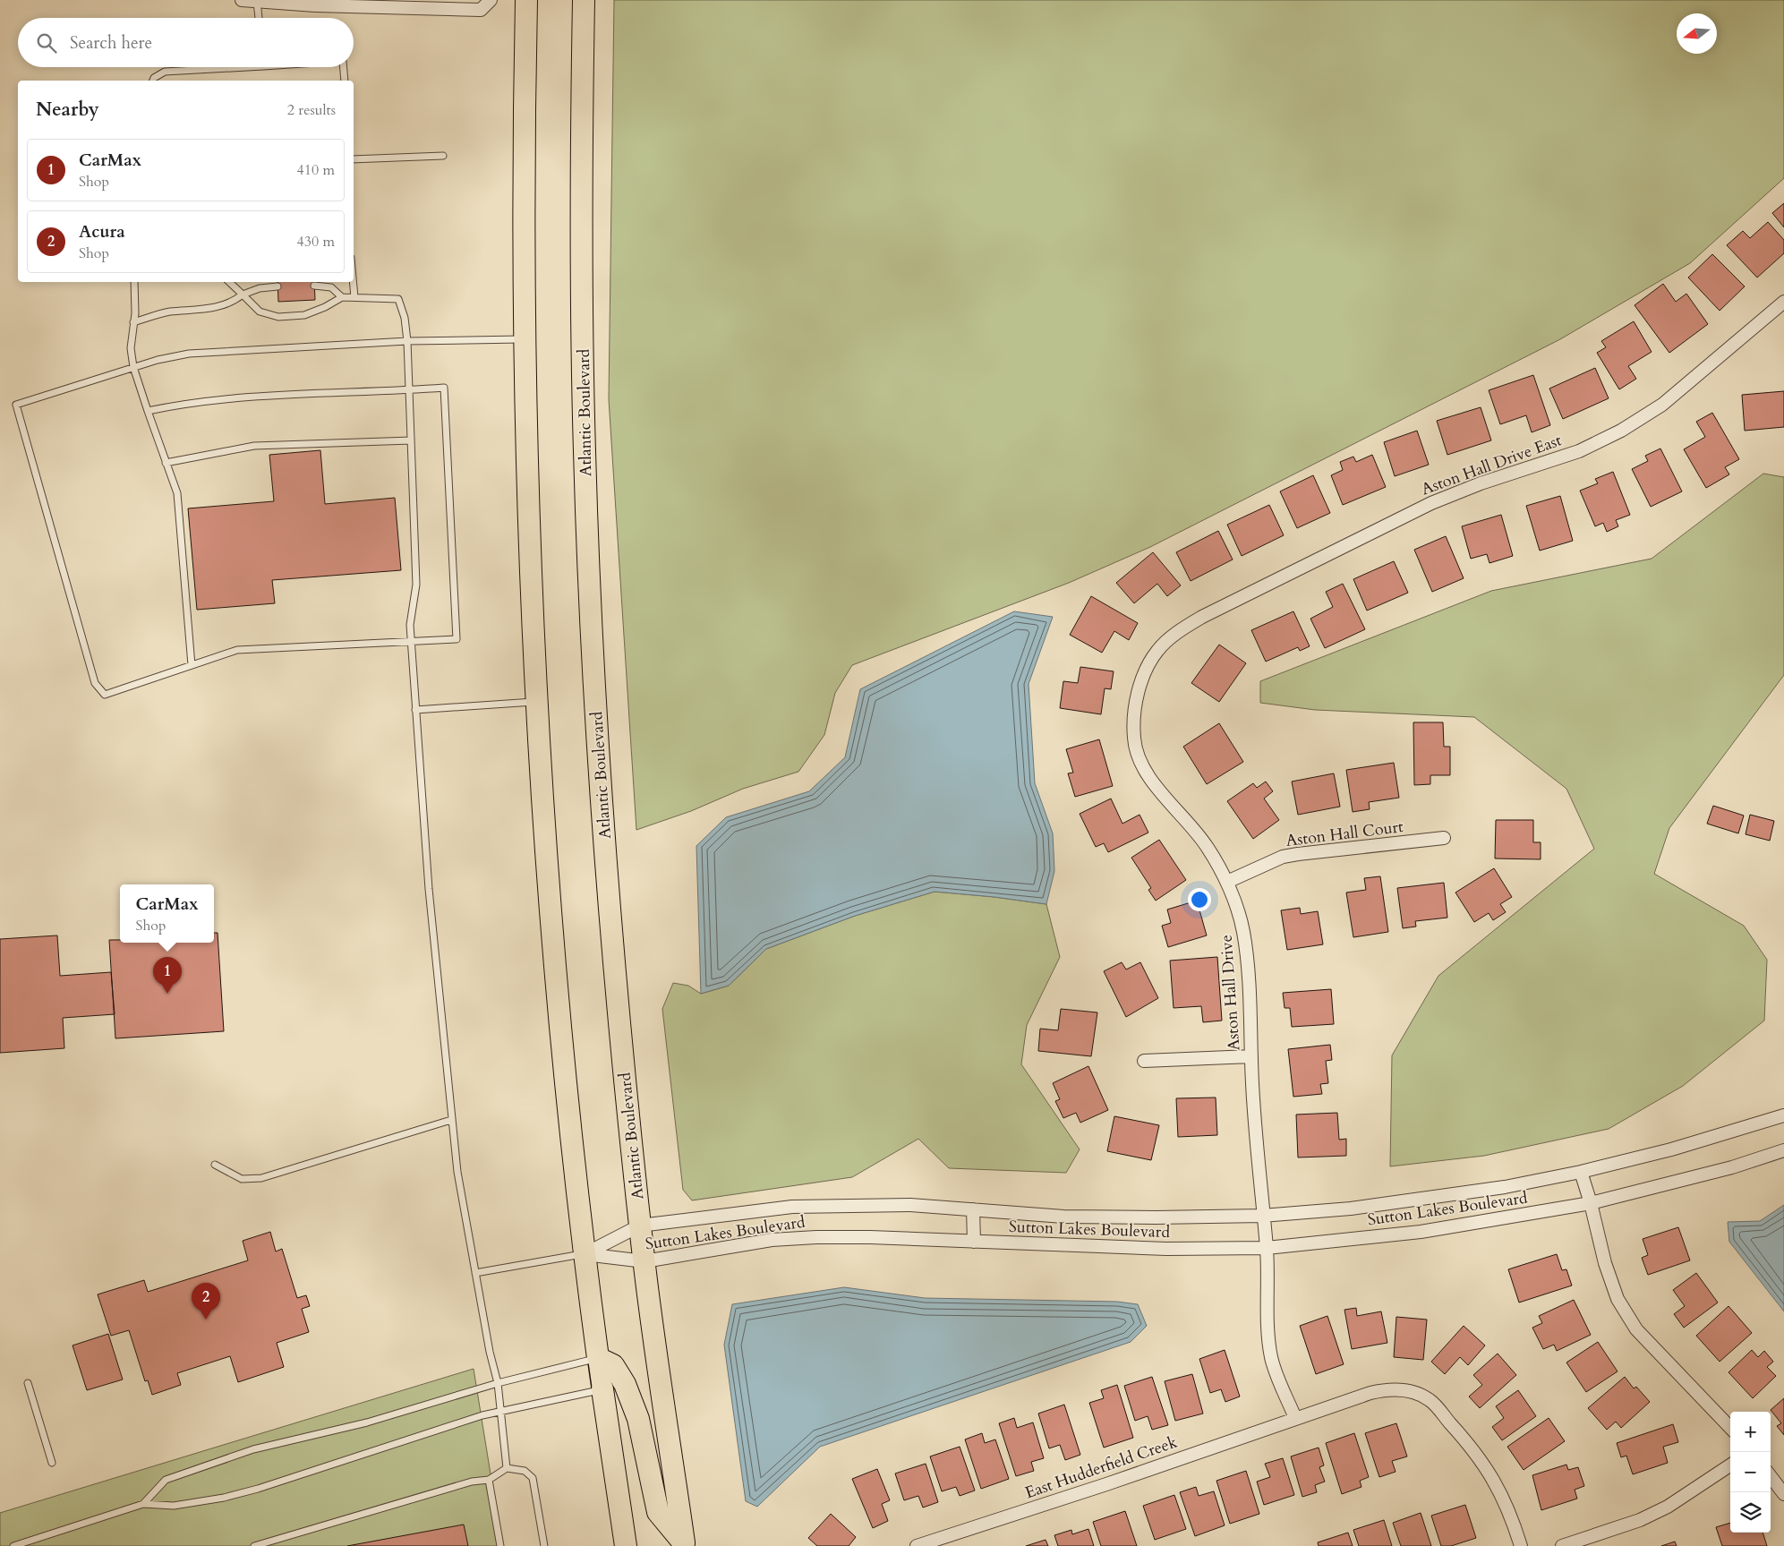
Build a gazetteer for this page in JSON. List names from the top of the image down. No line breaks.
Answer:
{"streets":{"highway":["Atlantic Boulevard"],"street":["Aston Hall Drive East","Aston Hall Court","Aston Hall Drive","Sutton Lakes Boulevard","East Hudderfield Creek"]},"crossings":[["Atlantic Boulevard","Sutton Lakes Boulevard"],["Aston Hall Drive East","Aston Hall Drive"],["Aston Hall Court","Aston Hall Drive"],["Aston Hall Drive","Sutton Lakes Boulevard"],["Aston Hall Drive","East Hudderfield Creek"]],"north":"left","page":{"search":"Search here","heading":["Nearby","2 results"],"list":[{"mark":"1","name":"CarMax","note":"Shop","value":"410 m"},{"mark":"2","name":"Acura","note":"Shop","value":"430 m"}],"popup":["CarMax","Shop"],"pins":["1","2"],"map_buttons":["+","−"]}}
